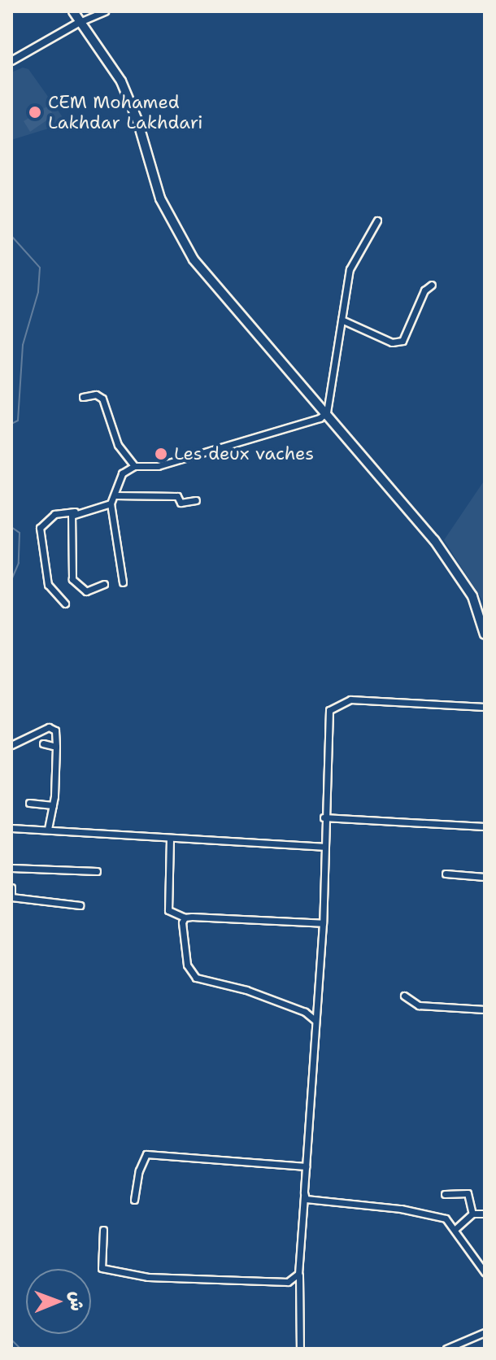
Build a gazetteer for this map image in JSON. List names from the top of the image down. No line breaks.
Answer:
{"places":["CEM Mohamed Lakhdar Lakhdari","Les deux vaches"],"north":"right"}
